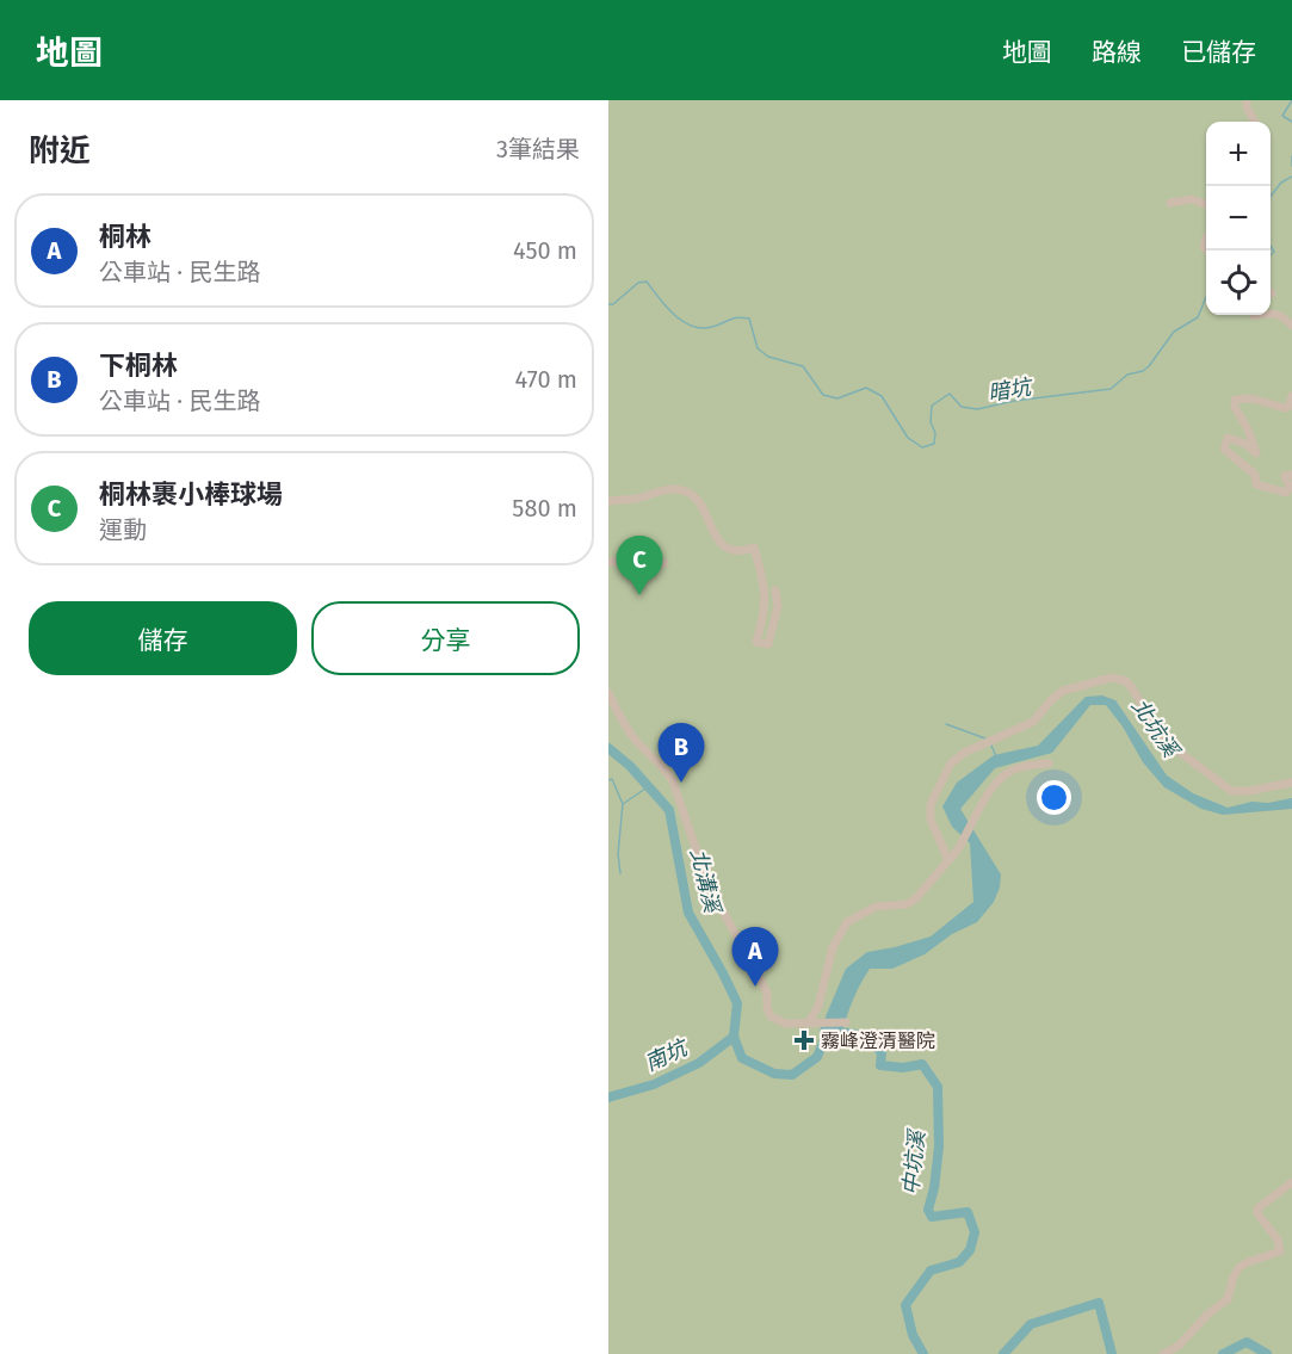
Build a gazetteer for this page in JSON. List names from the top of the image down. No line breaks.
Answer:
{"water":["暗坑","北坑溪","北溝溪","南坑","中坑溪"],"places":{"health":["霧峰澄清醫院"]},"page":{"header":"地圖","nav":["地圖","路線","已儲存"],"heading":["附近","3筆結果"],"map_buttons":["+","−"],"list":[{"mark":"A","name":"桐林","note":"公車站 · 民生路","value":"450 m"},{"mark":"B","name":"下桐林","note":"公車站 · 民生路","value":"470 m"},{"mark":"C","name":"桐林裹小棒球場","note":"運動","value":"580 m"}],"pins":["C","B","A"],"buttons":["儲存","分享"]}}
